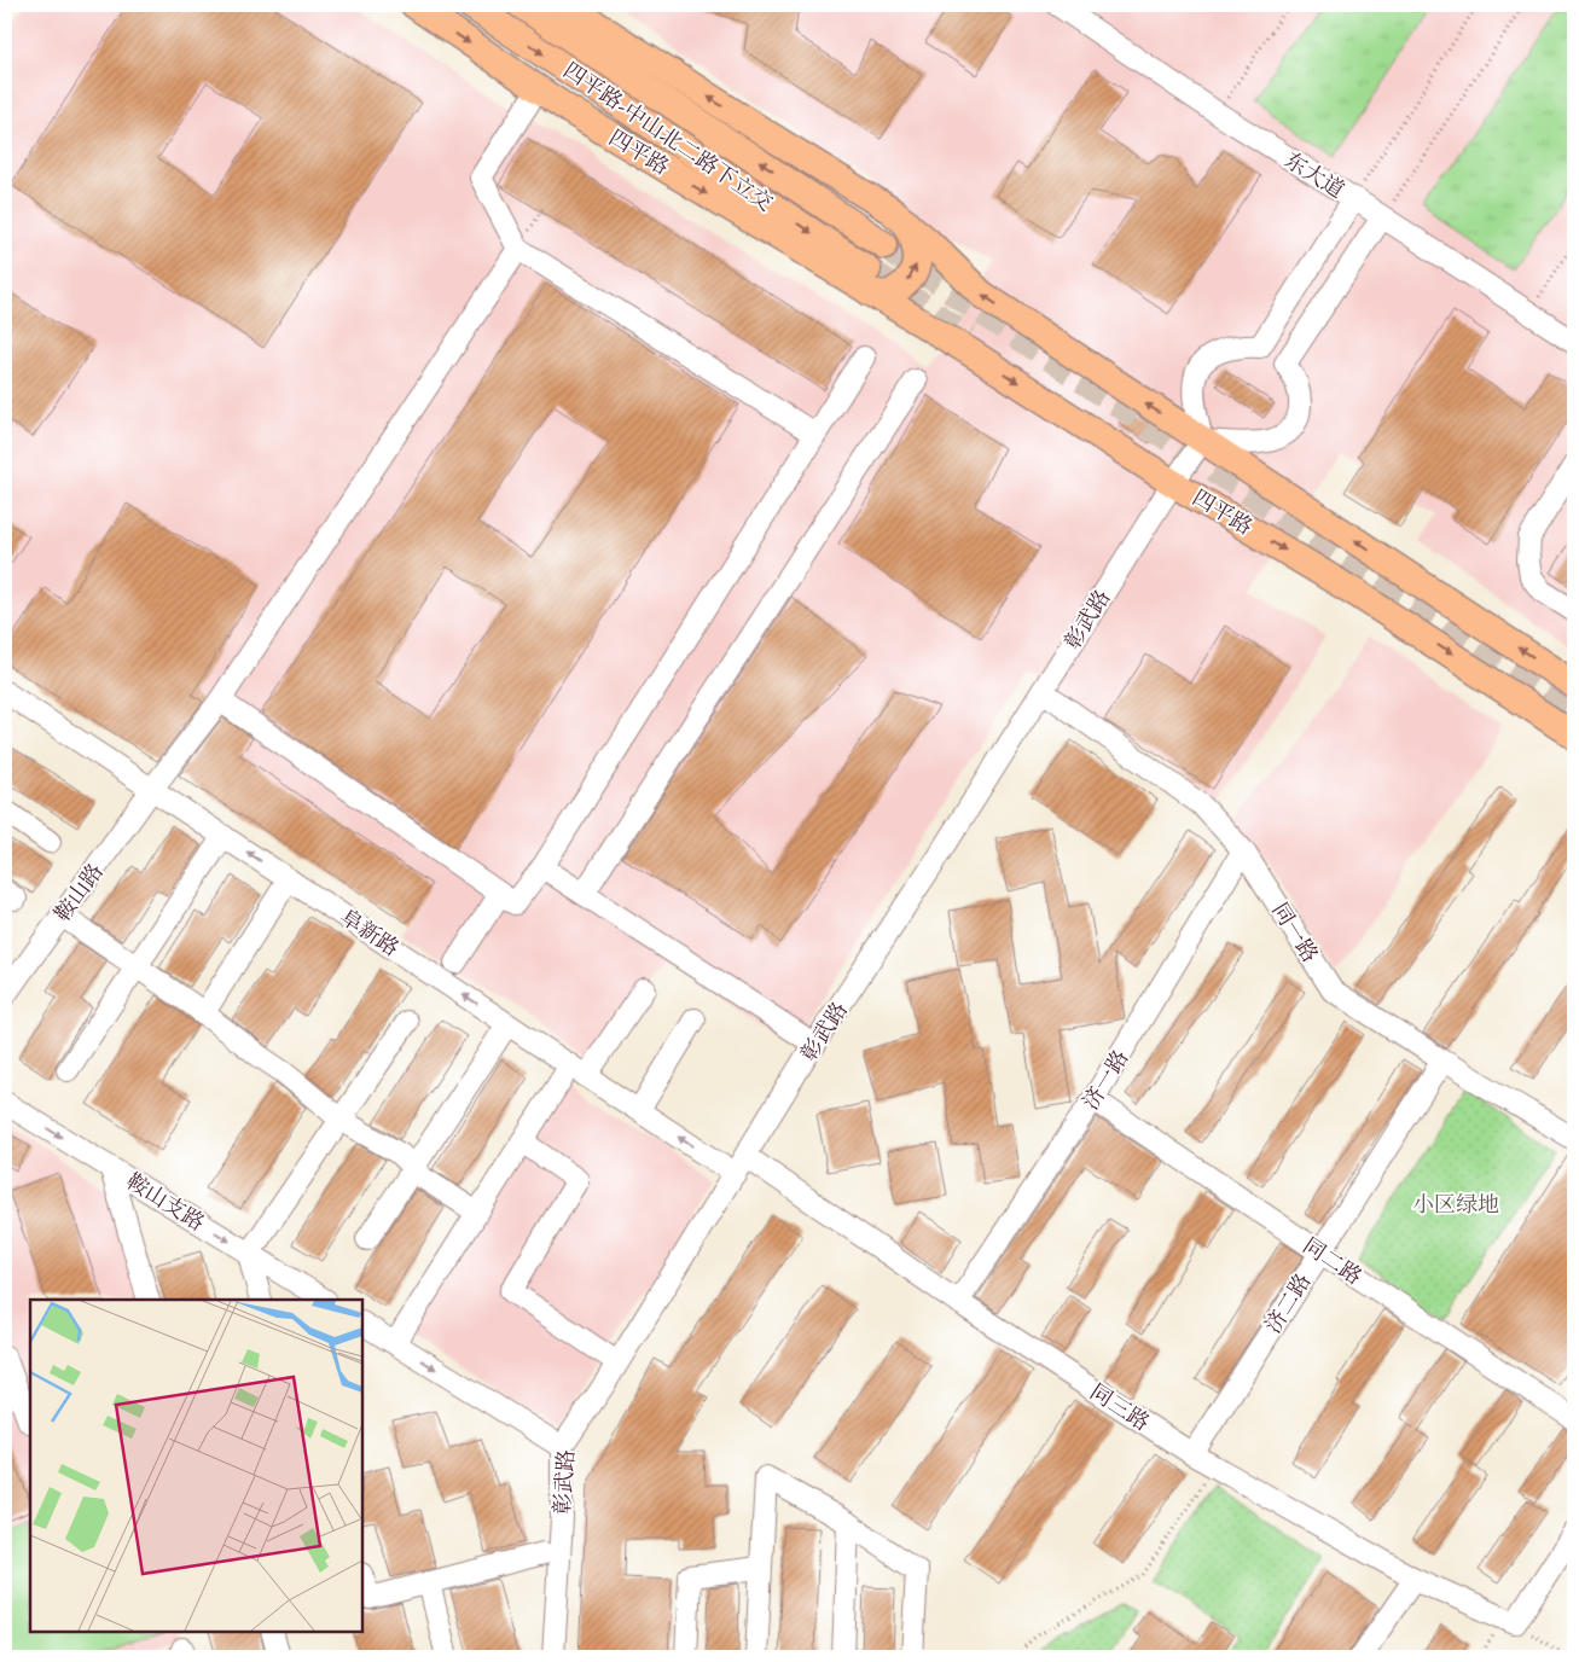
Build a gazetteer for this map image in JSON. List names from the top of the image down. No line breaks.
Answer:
{"streets":{"main road":["四平路-中山北二路下立交","四平路"],"street":["东大道","彰武路","鞍山路","阜新路","同一路","济一路","鞍山支路","同二路","济二路","同三路"]},"crossings":[["四平路-中山北二路下立交","四平路"],["四平路","彰武路"],["彰武路","阜新路"],["彰武路","同一路"],["彰武路","同三路"],["鞍山路","阜新路"],["阜新路","同三路"],["同一路","济一路"],["同一路","济二路"],["济一路","同二路"],["济一路","同三路"],["同二路","济二路"],["济二路","同三路"]],"parks":["小区绿地"]}
